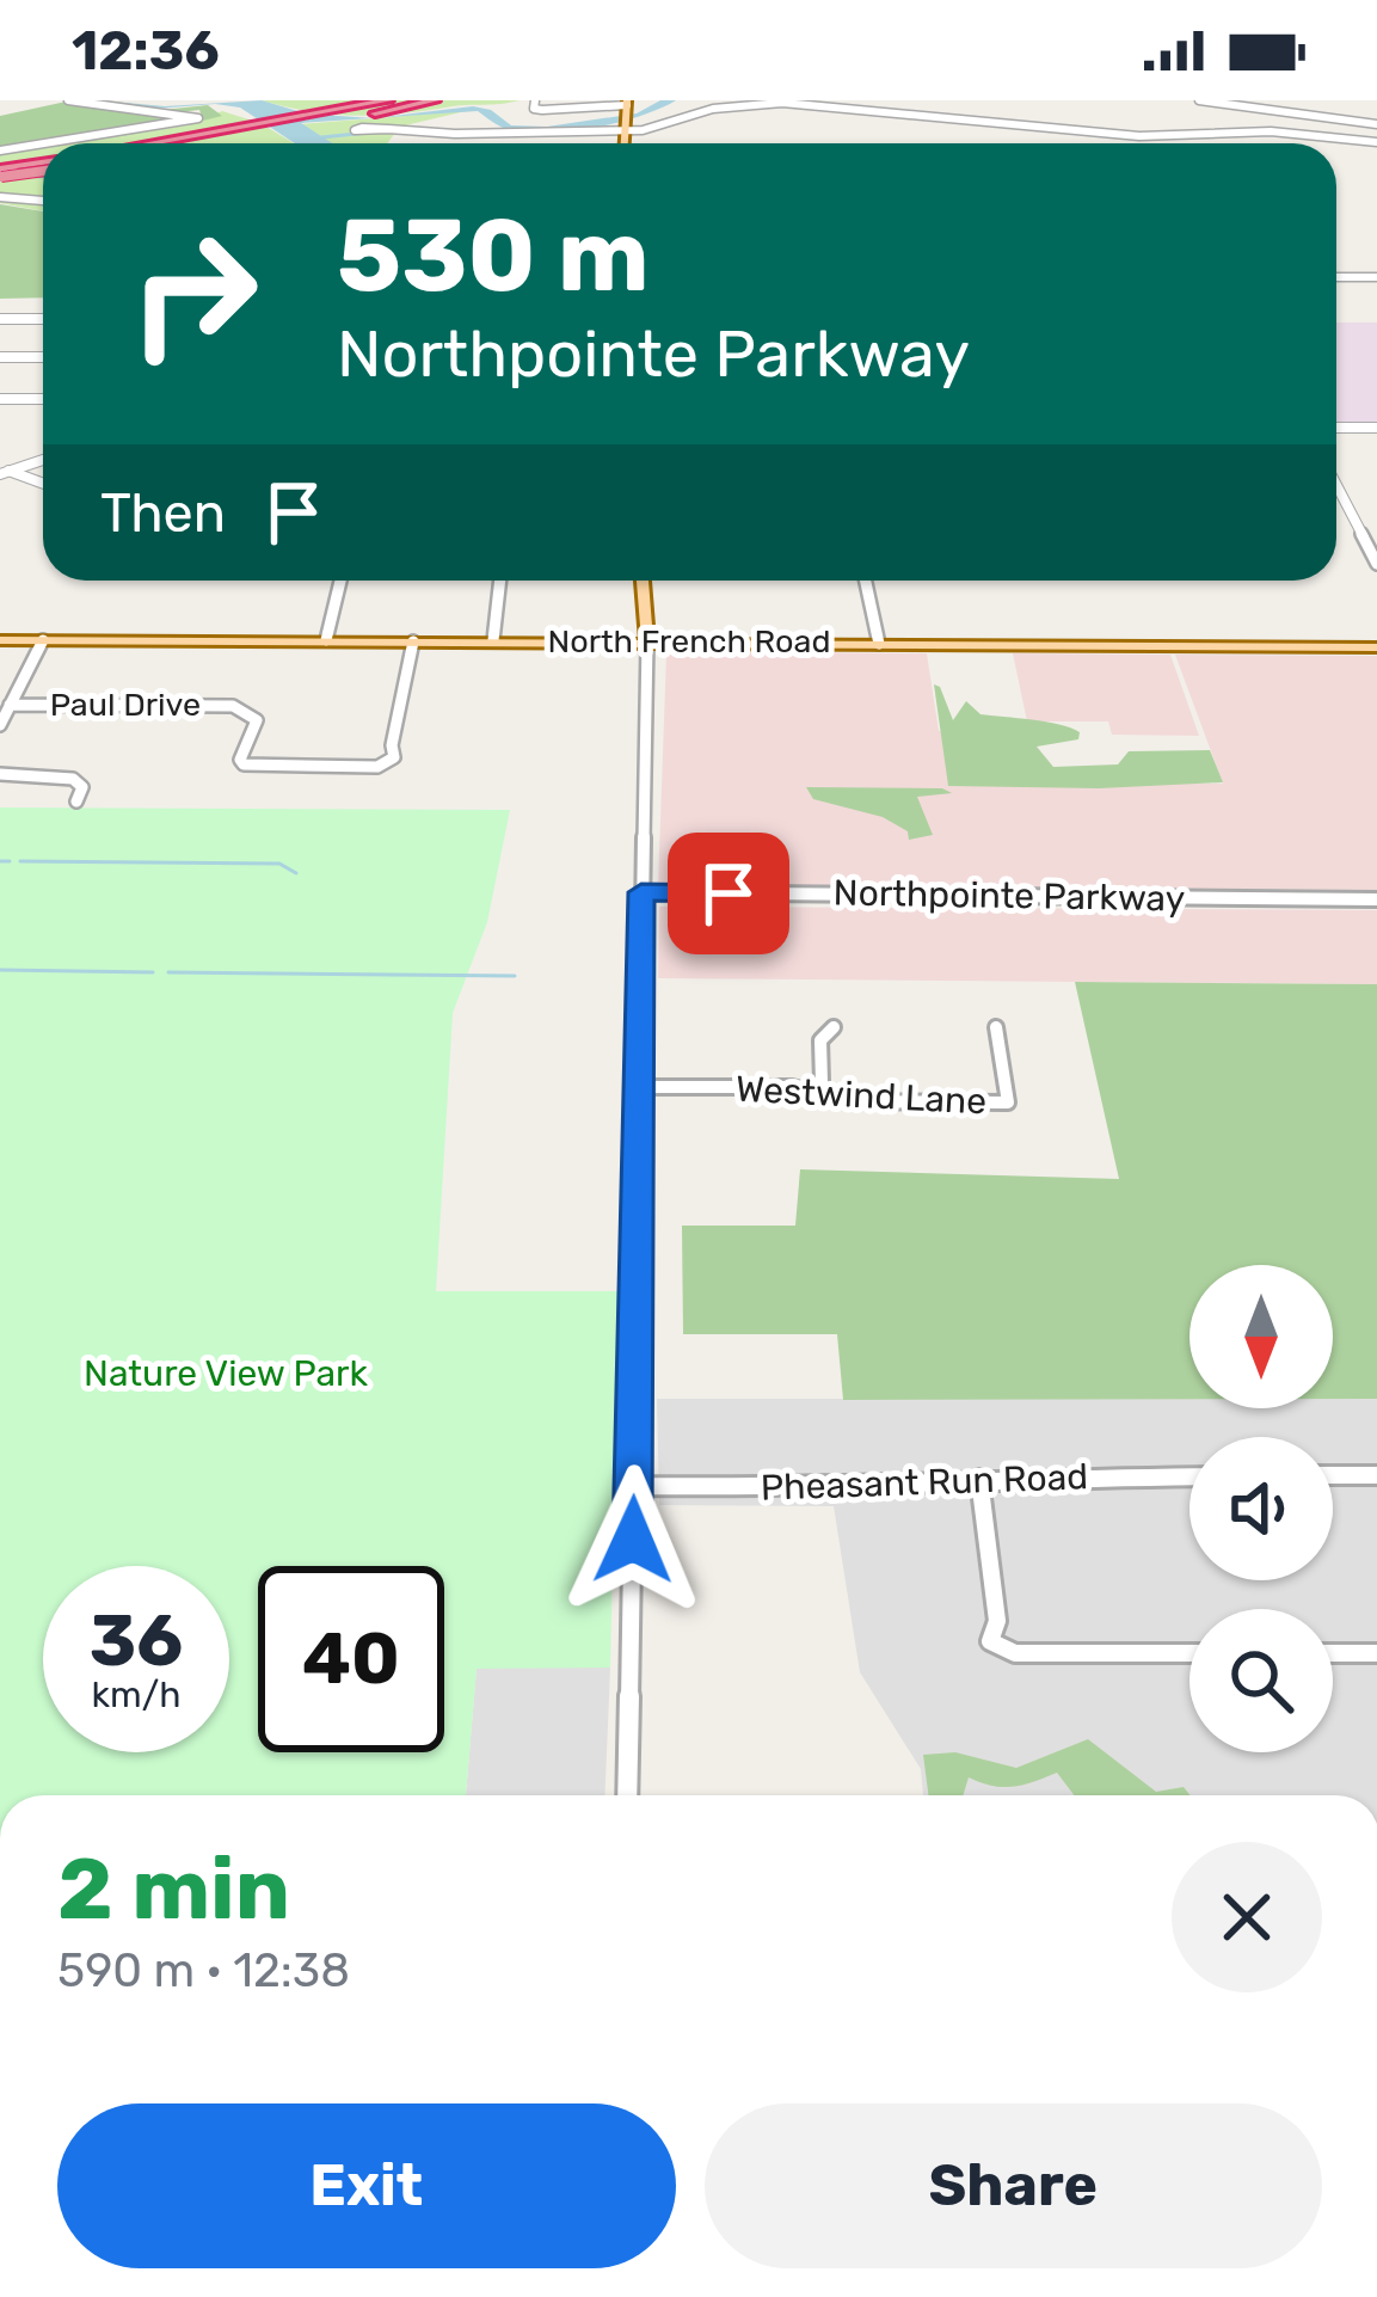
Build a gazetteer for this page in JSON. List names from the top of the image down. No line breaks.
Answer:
{"streets":{"main road":["North French Road"],"street":["Paul Drive","Northpointe Parkway","Westwind Lane","Pheasant Run Road"]},"crossings":[["North French Road","Paul Drive"]],"parks":["Nature View Park"],"north":"bottom","page":{"status":"12:36","turn":["530 m","Northpointe Parkway"],"then":"Then","speed":"36 km/h","limit":"40","heading":["2 min","590 m · 12:38"],"buttons":["Exit","Share"]}}
